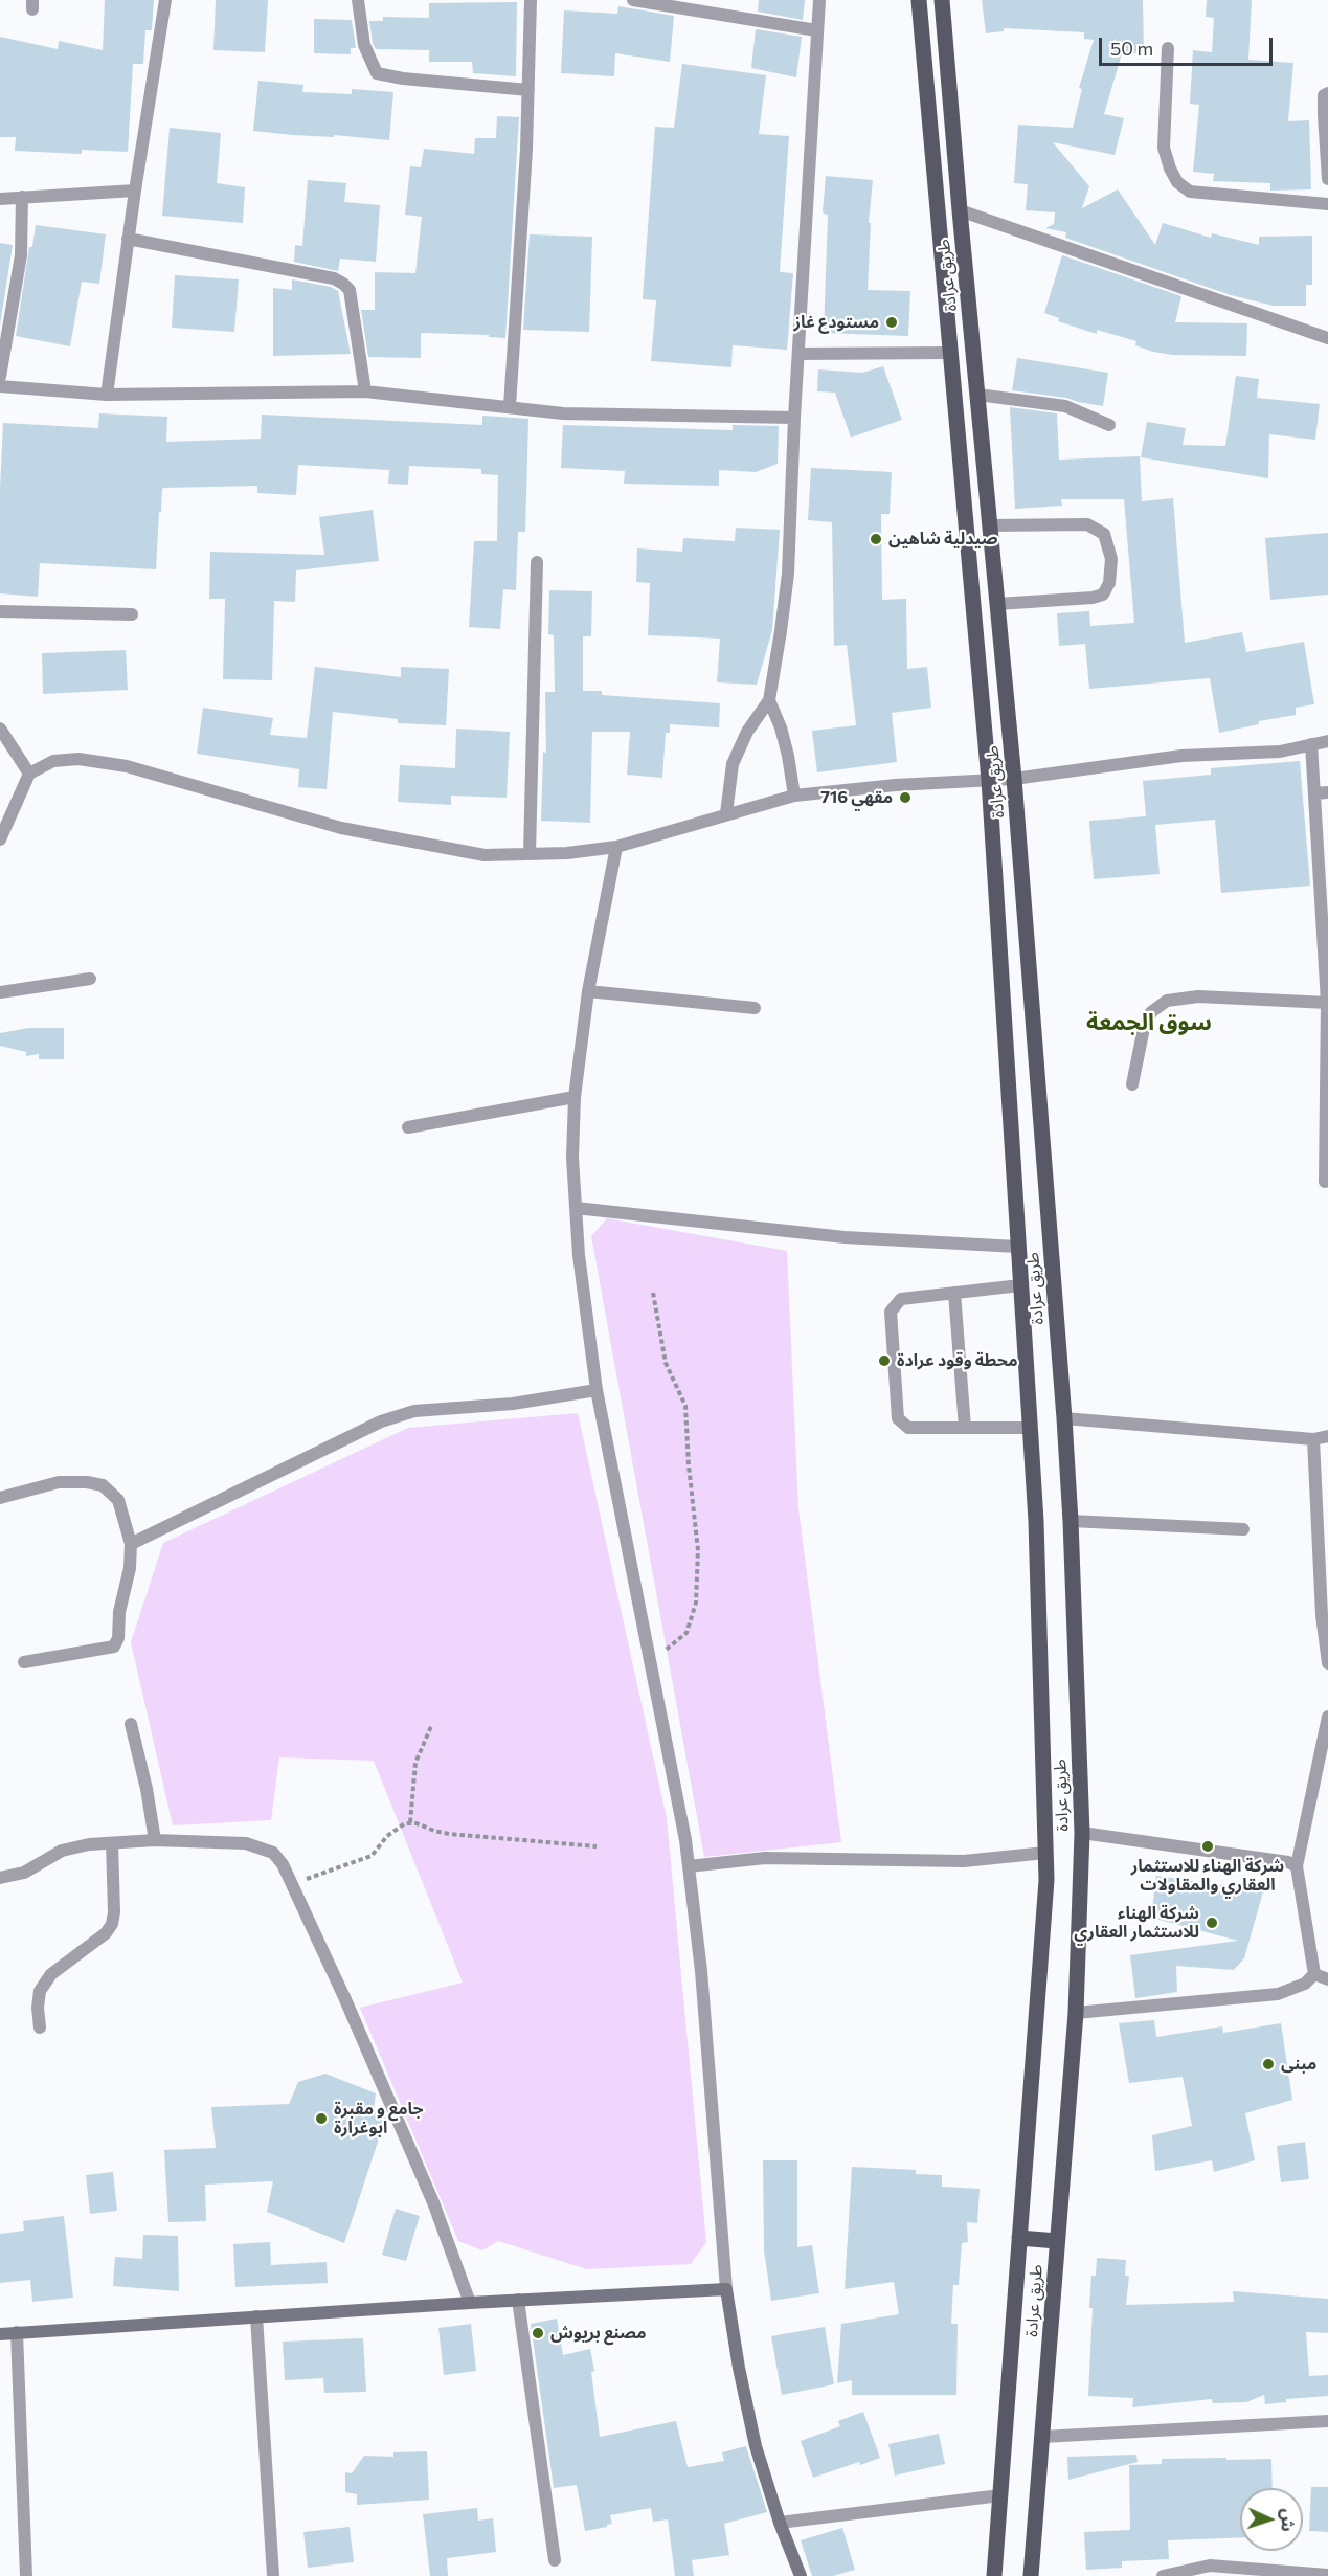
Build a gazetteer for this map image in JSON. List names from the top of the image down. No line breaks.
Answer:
{"streets":{"main road":["طريق عرادة"]},"districts":["سوق الجمعة"],"places":["مستودع غاز","صيدلية شاهين","مقهي 716","محطة وقود عرادة","شركة الهناء للاستثمار العقاري والمقاولات","شركة الهناء للاستثمار العقاري","مبنى","جامع و مقبرة ابوغرارة","مصنع بريوش"],"scale_bar":"50 m","north":"right"}
